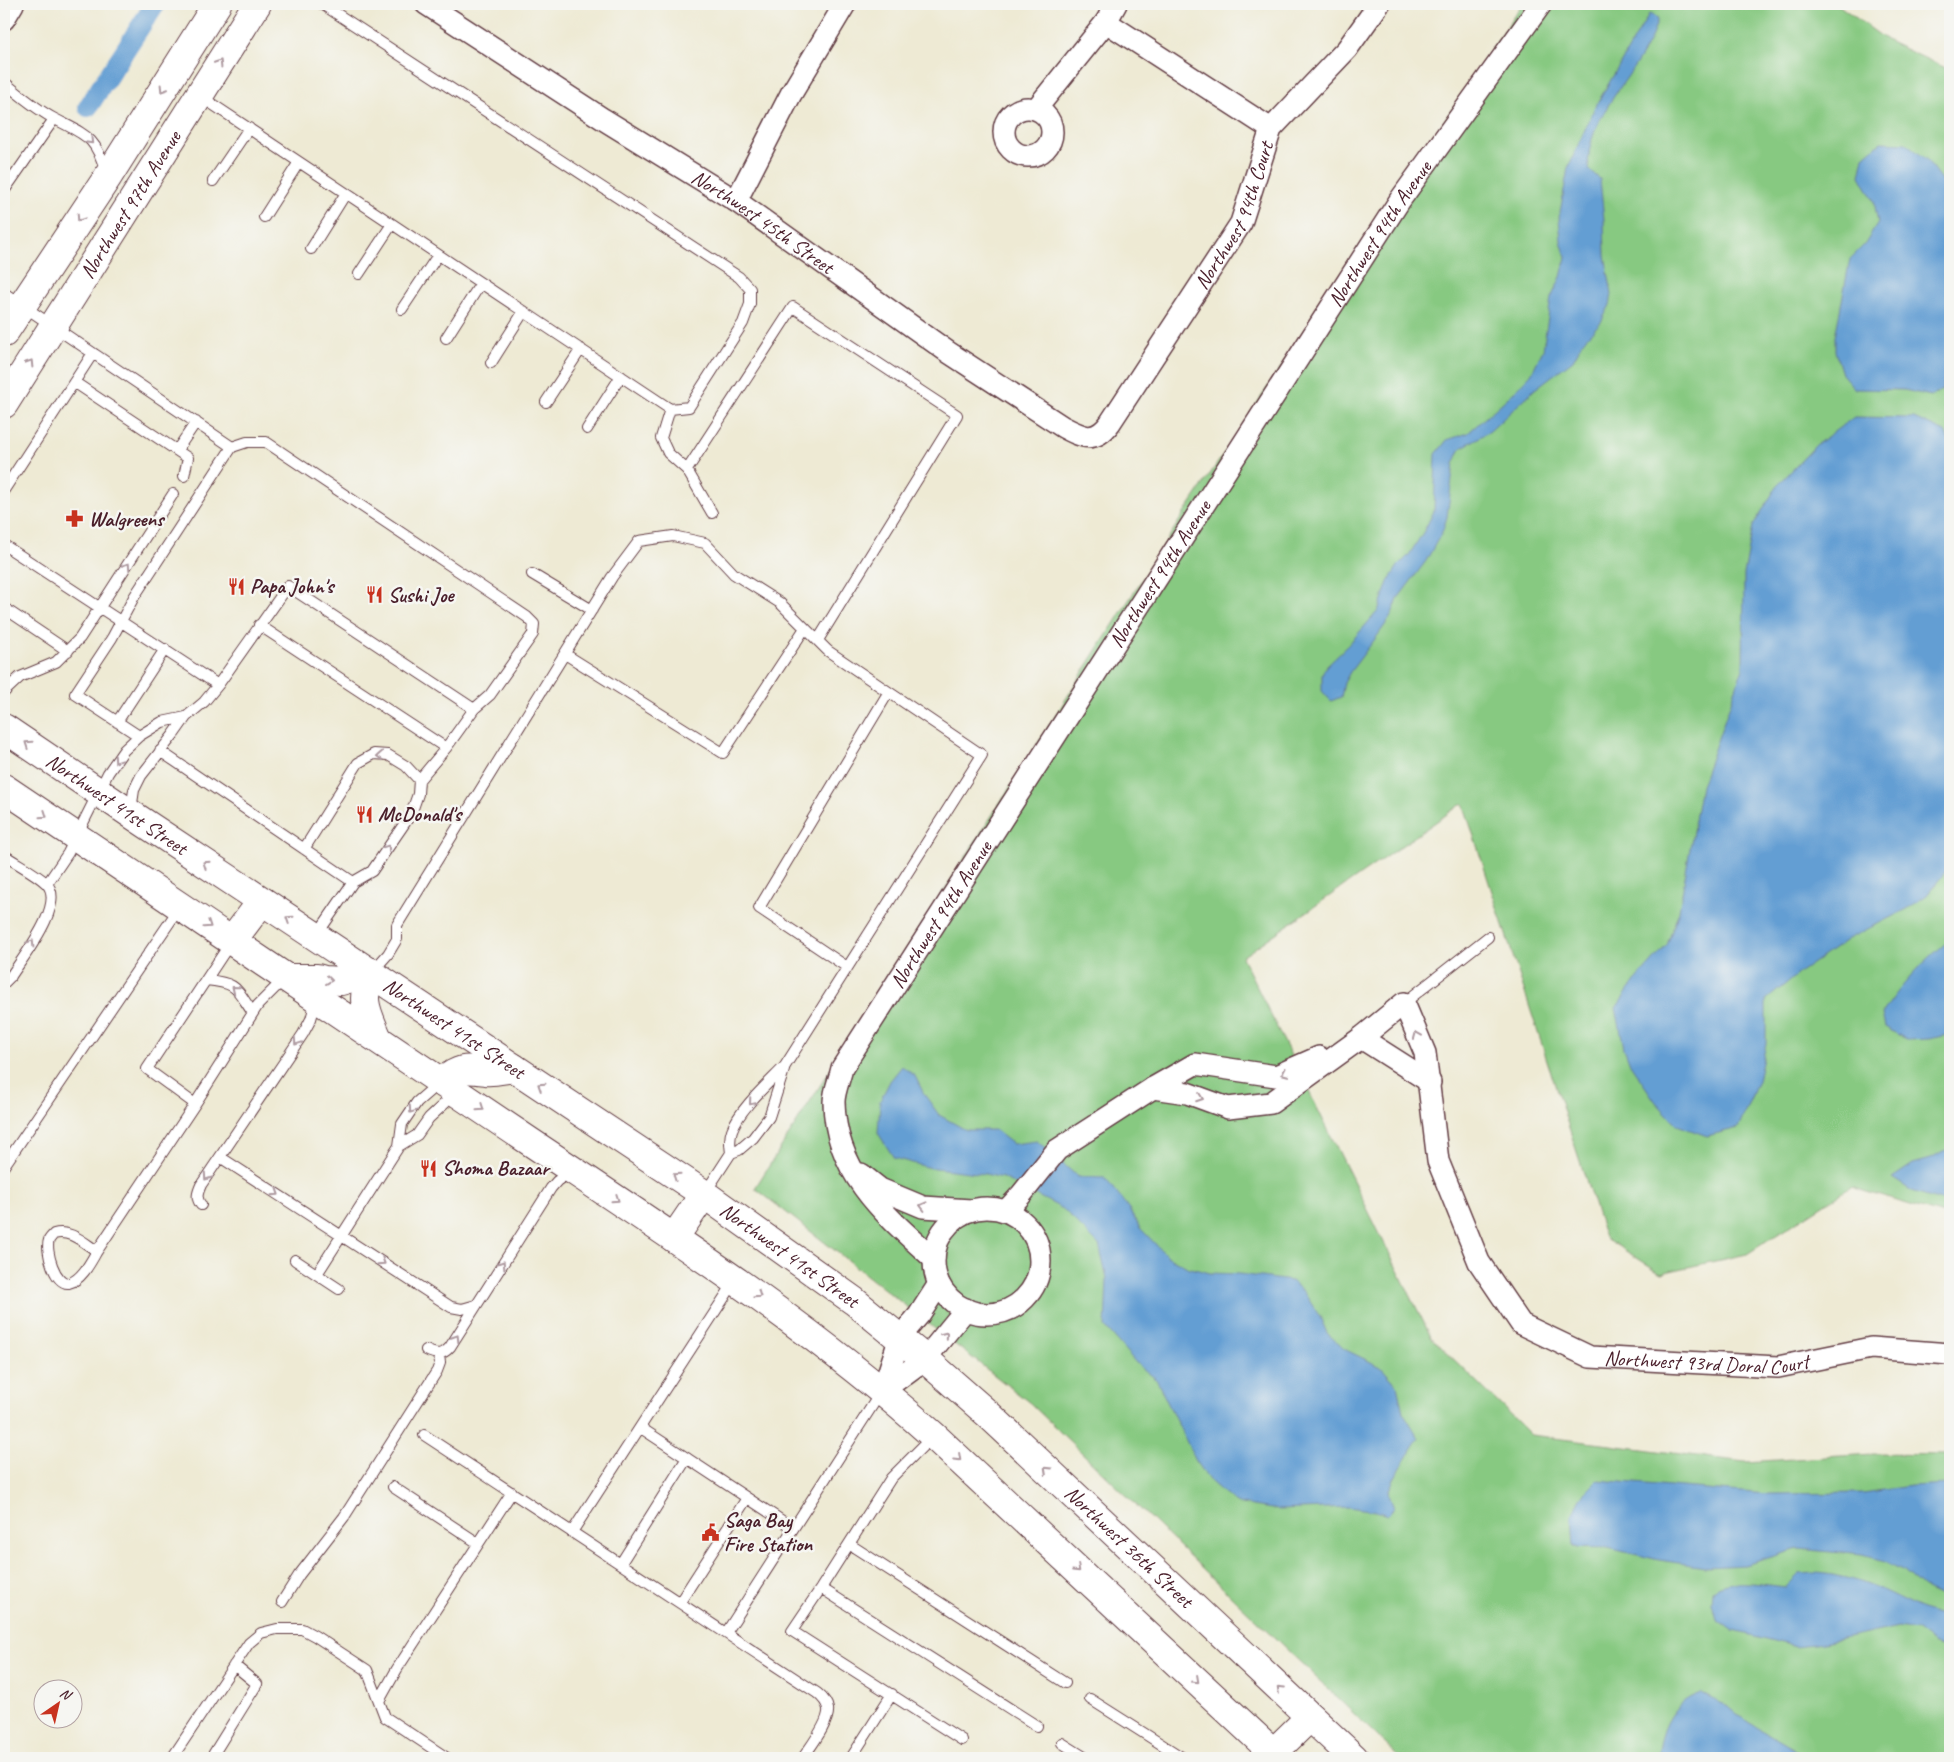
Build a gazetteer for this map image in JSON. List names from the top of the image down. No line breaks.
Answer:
{"streets":{"main road":["Northwest 97th Avenue","Northwest 41st Street","Northwest 36th Street"],"street":["Northwest 94th Court","Northwest 45th Street","Northwest 94th Avenue","Northwest 93rd Doral Court"]},"crossings":[["Northwest 94th Court","Northwest 45th Street"],["Northwest 41st Street","Northwest 36th Street"]],"places":{"pharmacy":["Walgreens"],"restaurant":["Papa John's","Sushi Joe","McDonald's","Shoma Bazaar"],"public building":["Saga Bay Fire Station"]},"north":"top right"}
